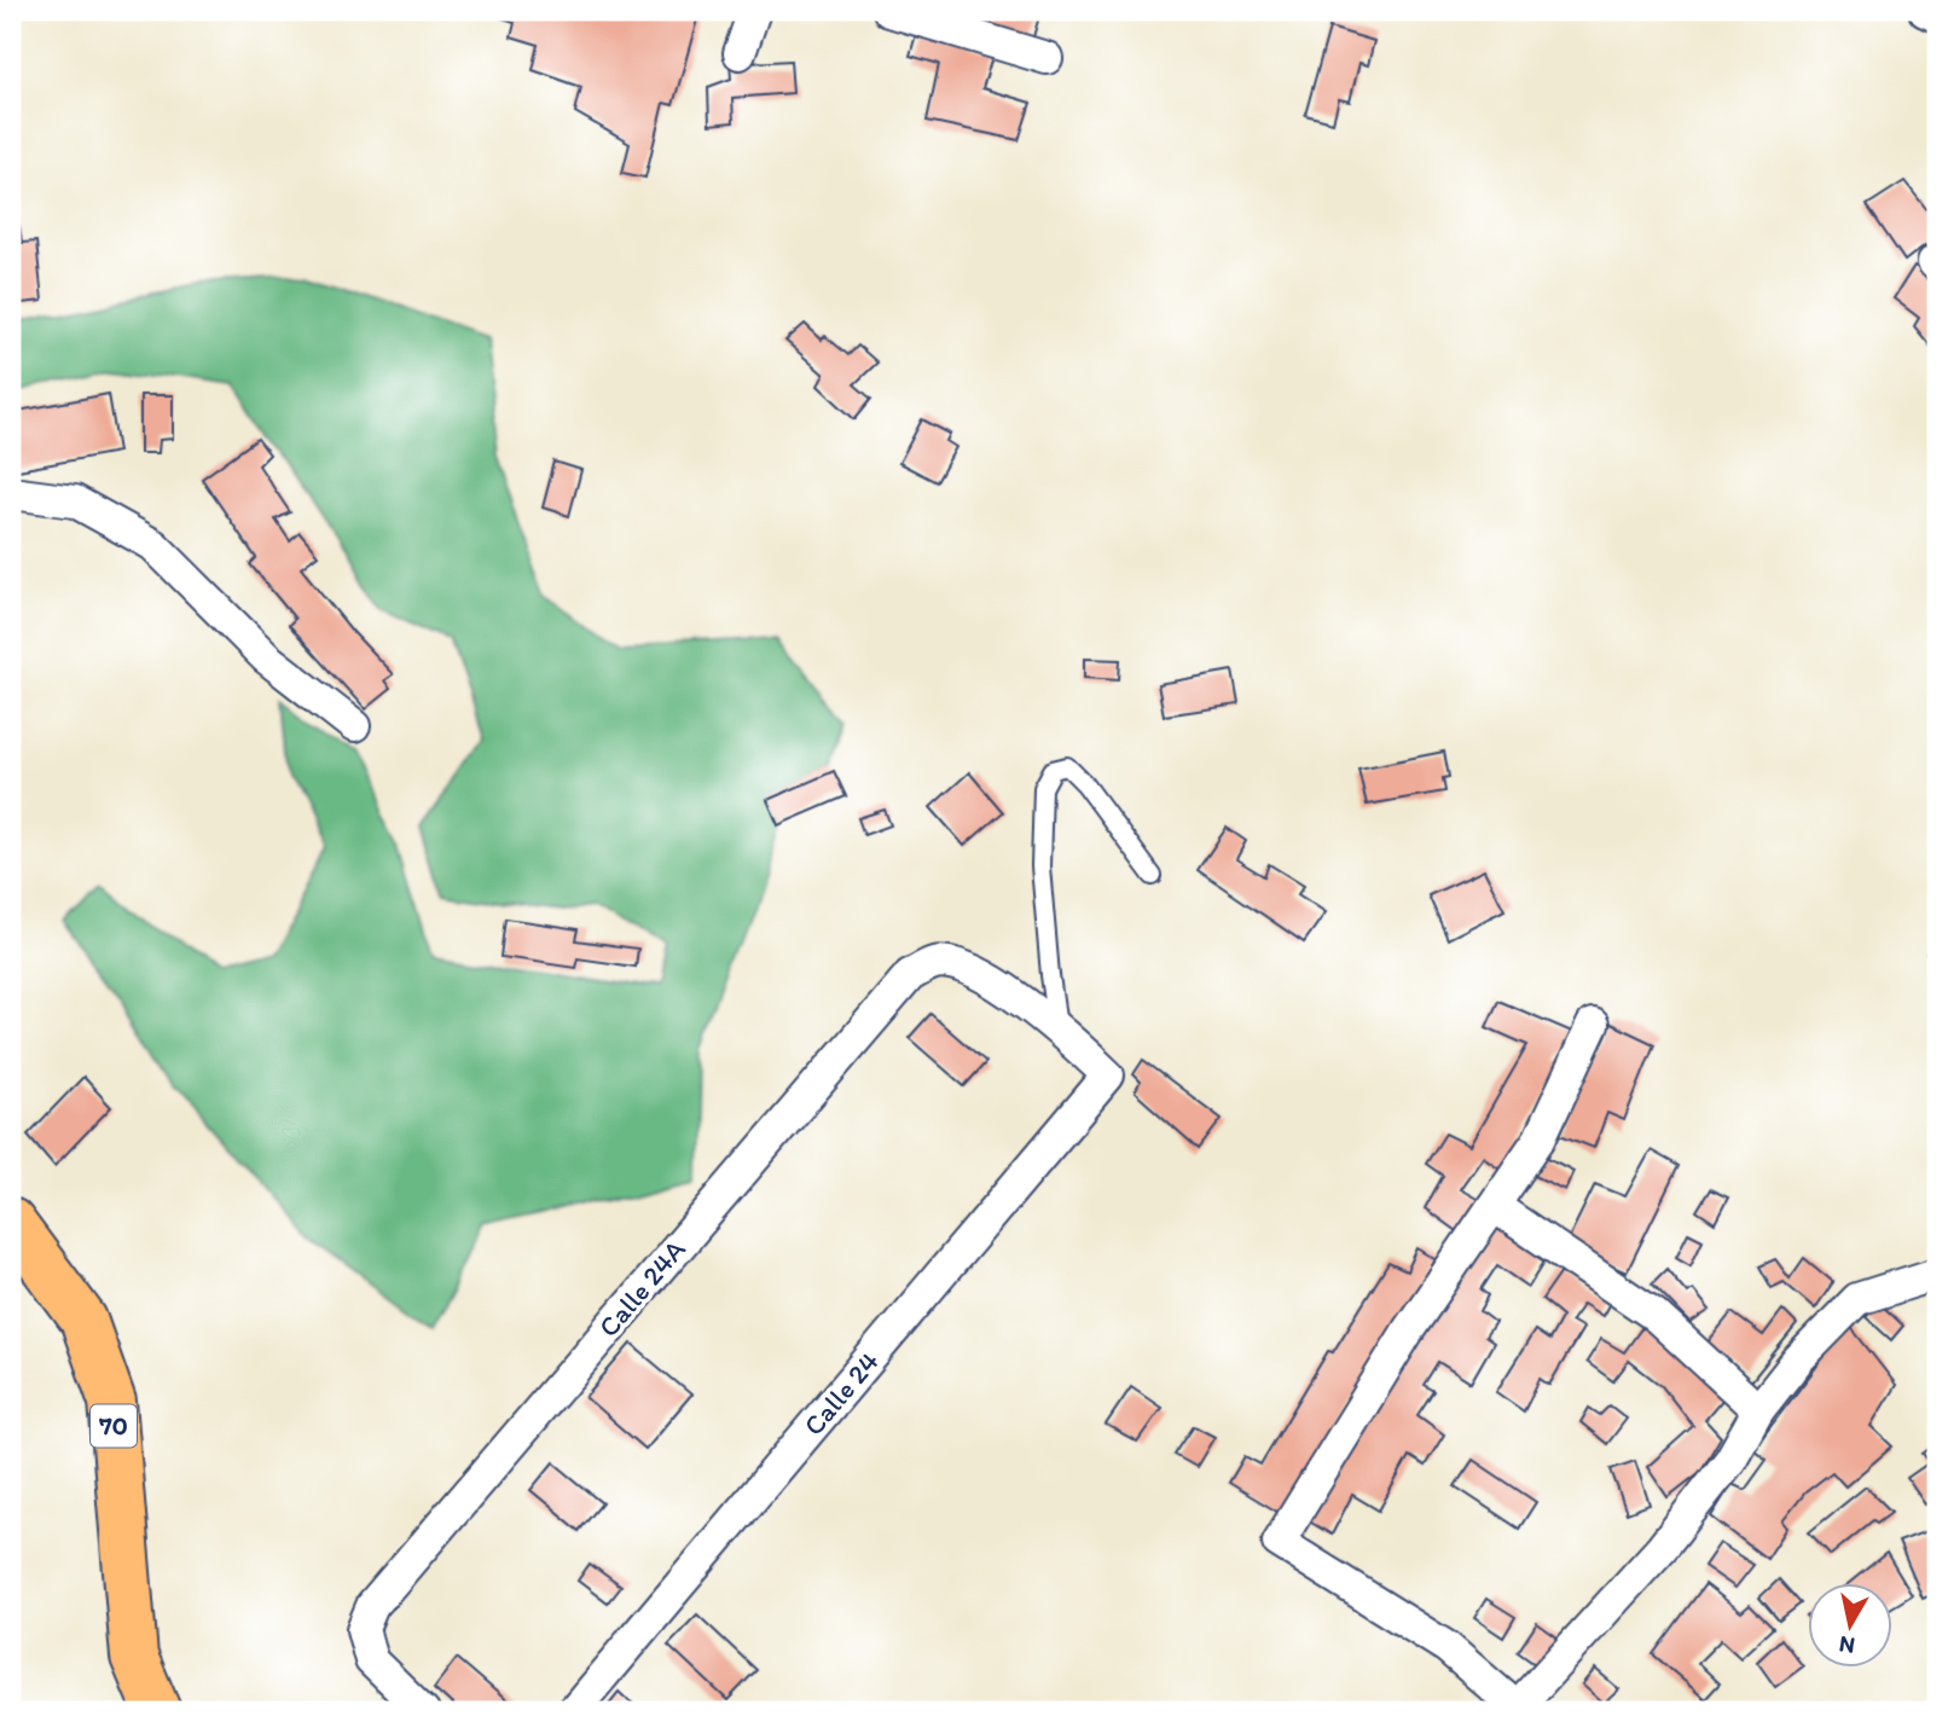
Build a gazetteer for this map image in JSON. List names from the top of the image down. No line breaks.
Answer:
{"streets":{"main road":["70"],"street":["Calle 24A","Calle 24"]},"crossings":[["Calle 24A","Calle 24"]],"north":"bottom"}
